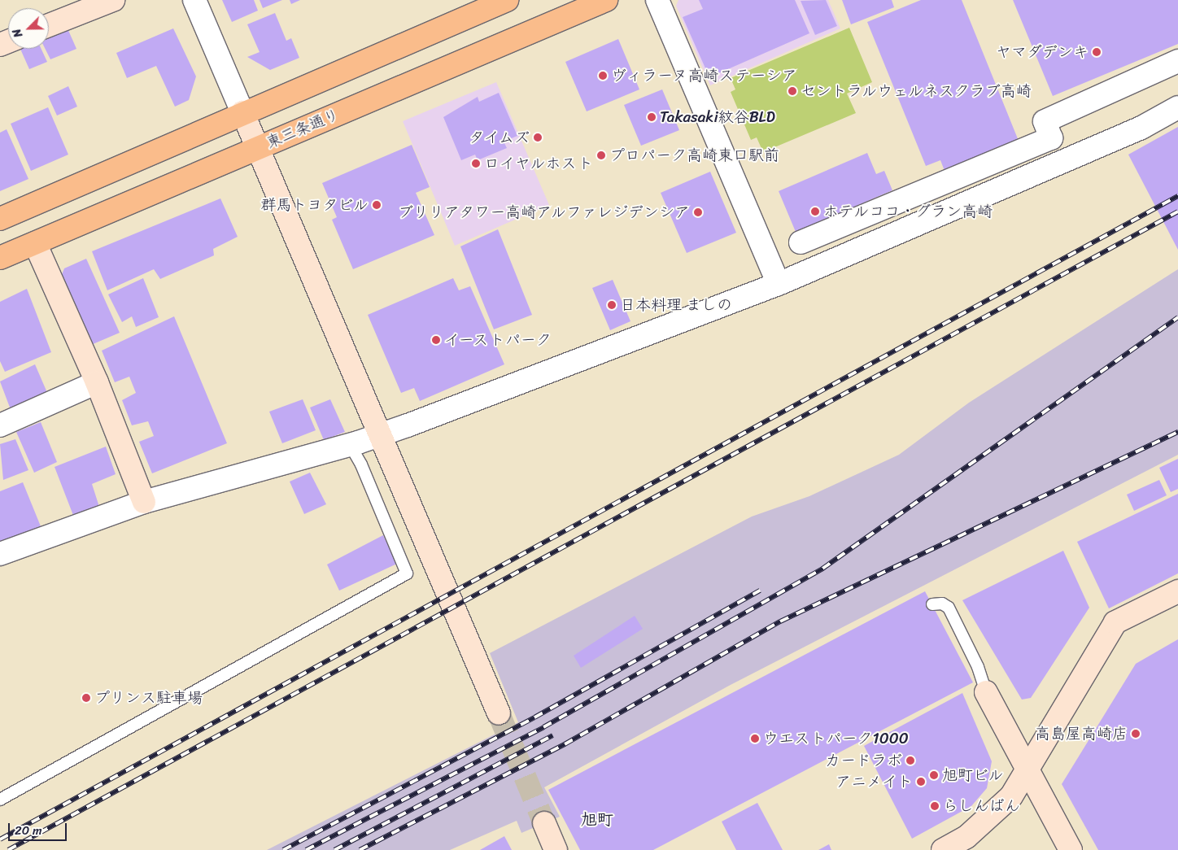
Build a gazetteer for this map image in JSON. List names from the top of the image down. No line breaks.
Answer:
{"streets":{"highway":["東三条通り"]},"districts":["旭町"],"places":["ヤマダデンキ","ヴィラーヌ高崎ステーシア","セントラルウェルネスクラブ高崎","Takasaki紋谷BLD","タイムズ","プロパーク高崎東口駅前","ロイヤルホスト","群馬トヨタビル","ホテルココ・グラン高崎","ブリリアタワー高崎アルファレジデンシア","日本料理 ましの","イーストパーク","プリンス駐車場","高島屋高崎店","ウエストパーク1000","カードラボ","旭町ビル","アニメイト","らしんばん"],"scale_bar":"20 m","north":"bottom left"}
